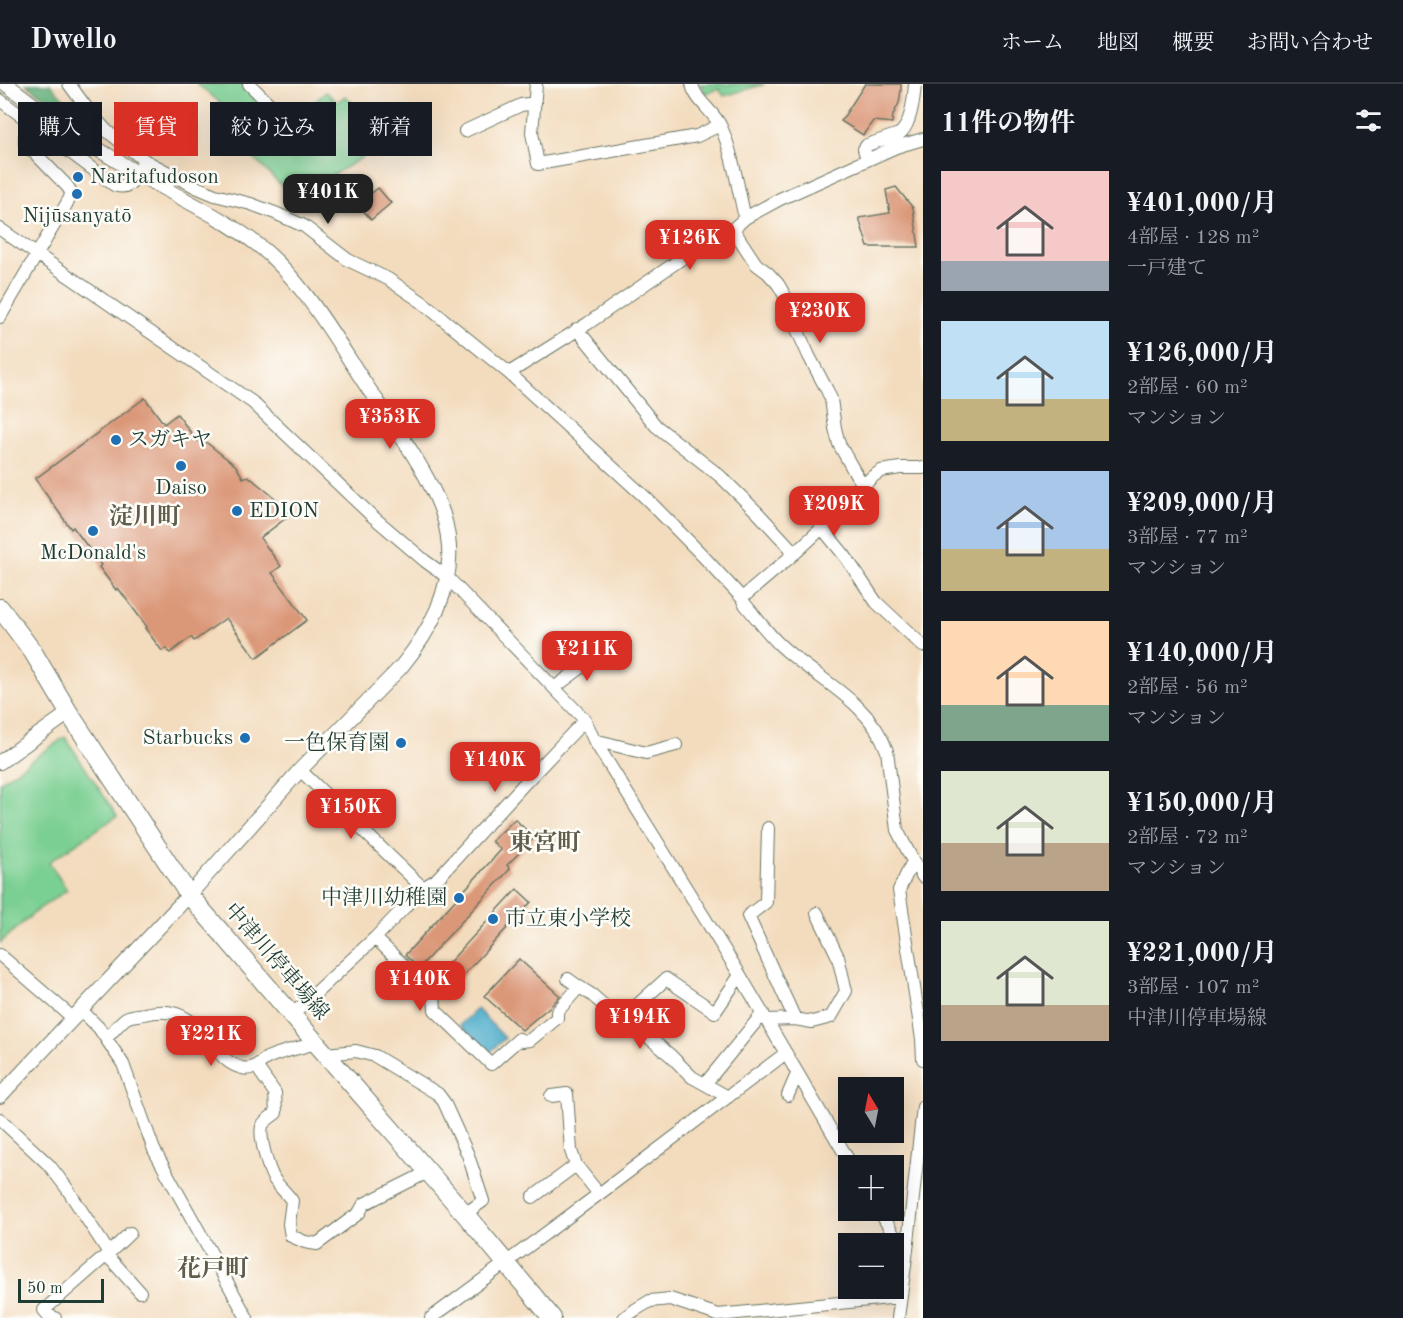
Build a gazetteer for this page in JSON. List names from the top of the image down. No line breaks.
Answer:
{"streets":{"main road":["中津川停車場線"]},"districts":["淀川町","東宮町","花戸町"],"places":["Naritafudoson","Nijūsanyatō","スガキヤ","Daiso","EDION","McDonald's","Starbucks","一色保育園","中津川幼稚園","市立東小学校"],"scale_bar":"50 m","north":"top","page":{"header":"Dwello","nav":["ホーム","地図","概要","お問い合わせ"],"heading":"11件の物件","chip":["購入","賃貸","絞り込み","新着"],"list":[{"name":"¥401,000/月","note":"4部屋 · 128 m² · 一戸建て"},{"name":"¥126,000/月","note":"2部屋 · 60 m² · マンション"},{"name":"¥209,000/月","note":"3部屋 · 77 m² · マンション"},{"name":"¥140,000/月","note":"2部屋 · 56 m² · マンション"},{"name":"¥150,000/月","note":"2部屋 · 72 m² · マンション"},{"name":"¥221,000/月","note":"3部屋 · 107 m² · 中津川停車場線"}],"price":["¥401K","¥126K","¥230K","¥353K","¥209K","¥211K","¥140K","¥150K","¥140K","¥194K","¥221K"],"map_buttons":["+","−"],"scale":"50 m"}}
